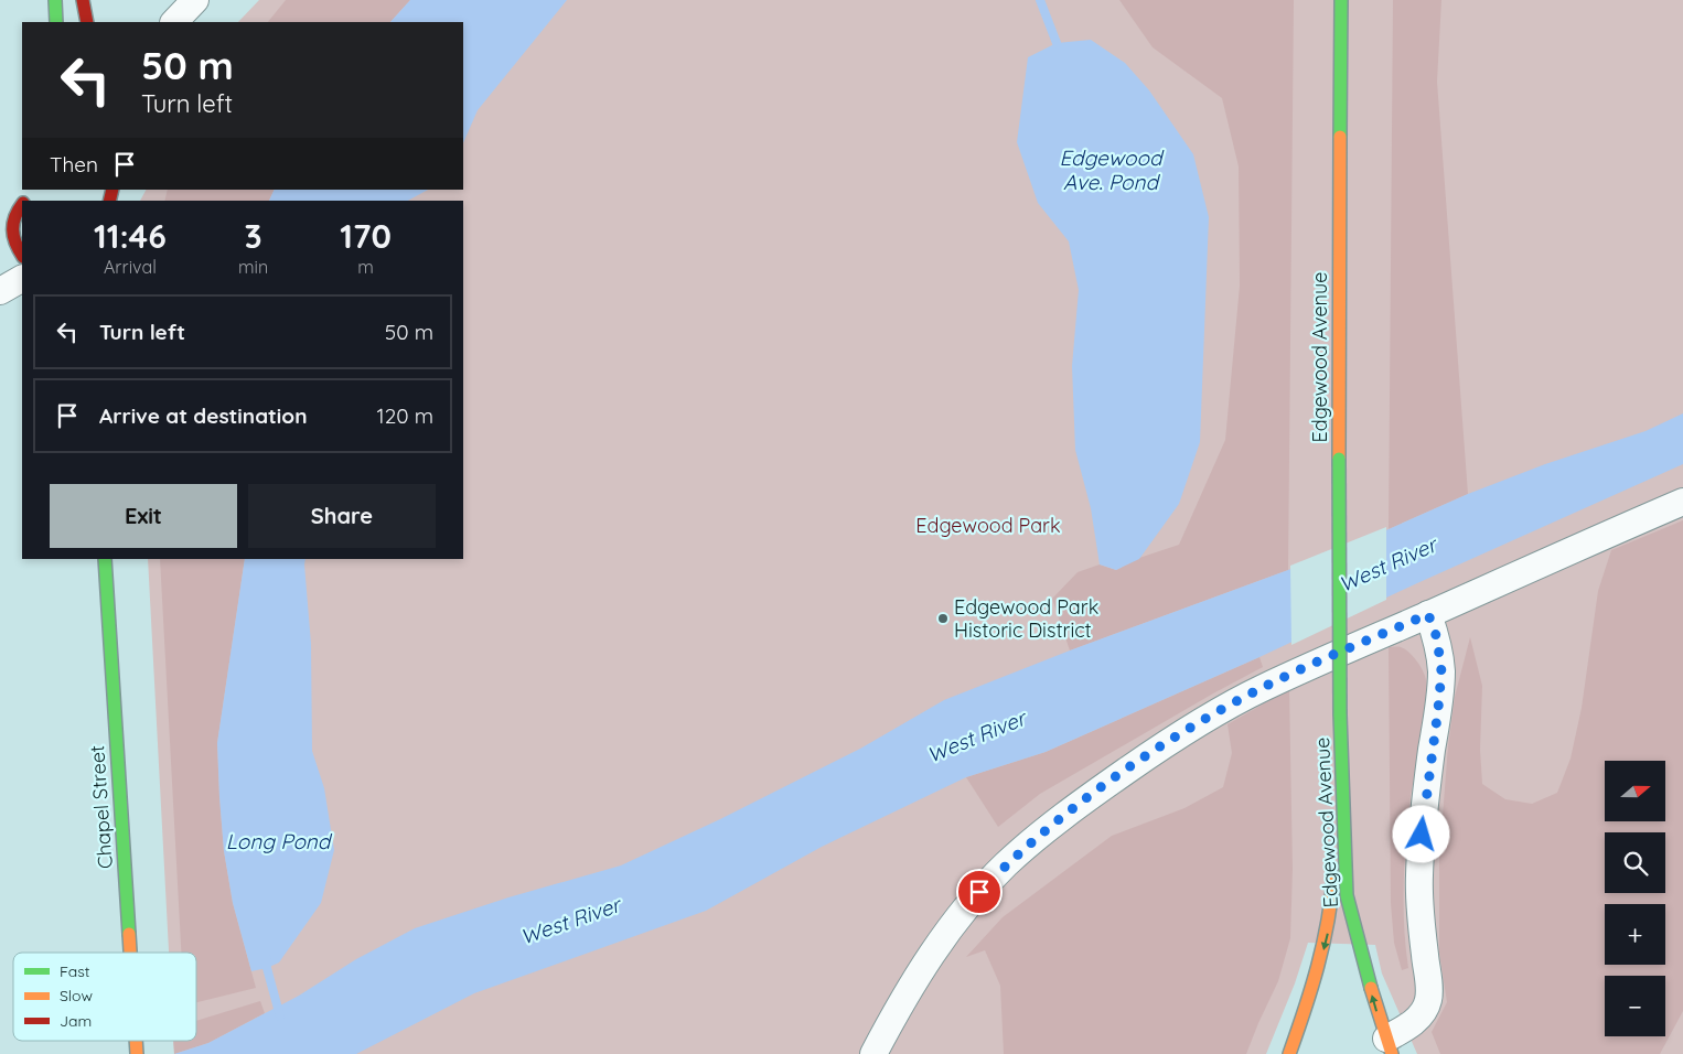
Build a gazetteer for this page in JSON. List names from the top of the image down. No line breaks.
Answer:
{"streets":{"street":["Edgewood Avenue","Chapel Street"]},"water":["Edgewood Ave. Pond","West River","Long Pond"],"parks":["Edgewood Park"],"places":["Edgewood Park Historic District"],"legend":["Fast","Slow","Jam"],"north":"right","page":{"turn":["50 m","Turn left"],"then":"Then","eta":["11:46","Arrival","3","min","170","m"],"list":[{"name":"Turn left","value":"50 m"},{"name":"Arrive at destination","value":"120 m"}],"buttons":["Exit","Share"],"map_buttons":["+","−"]}}
